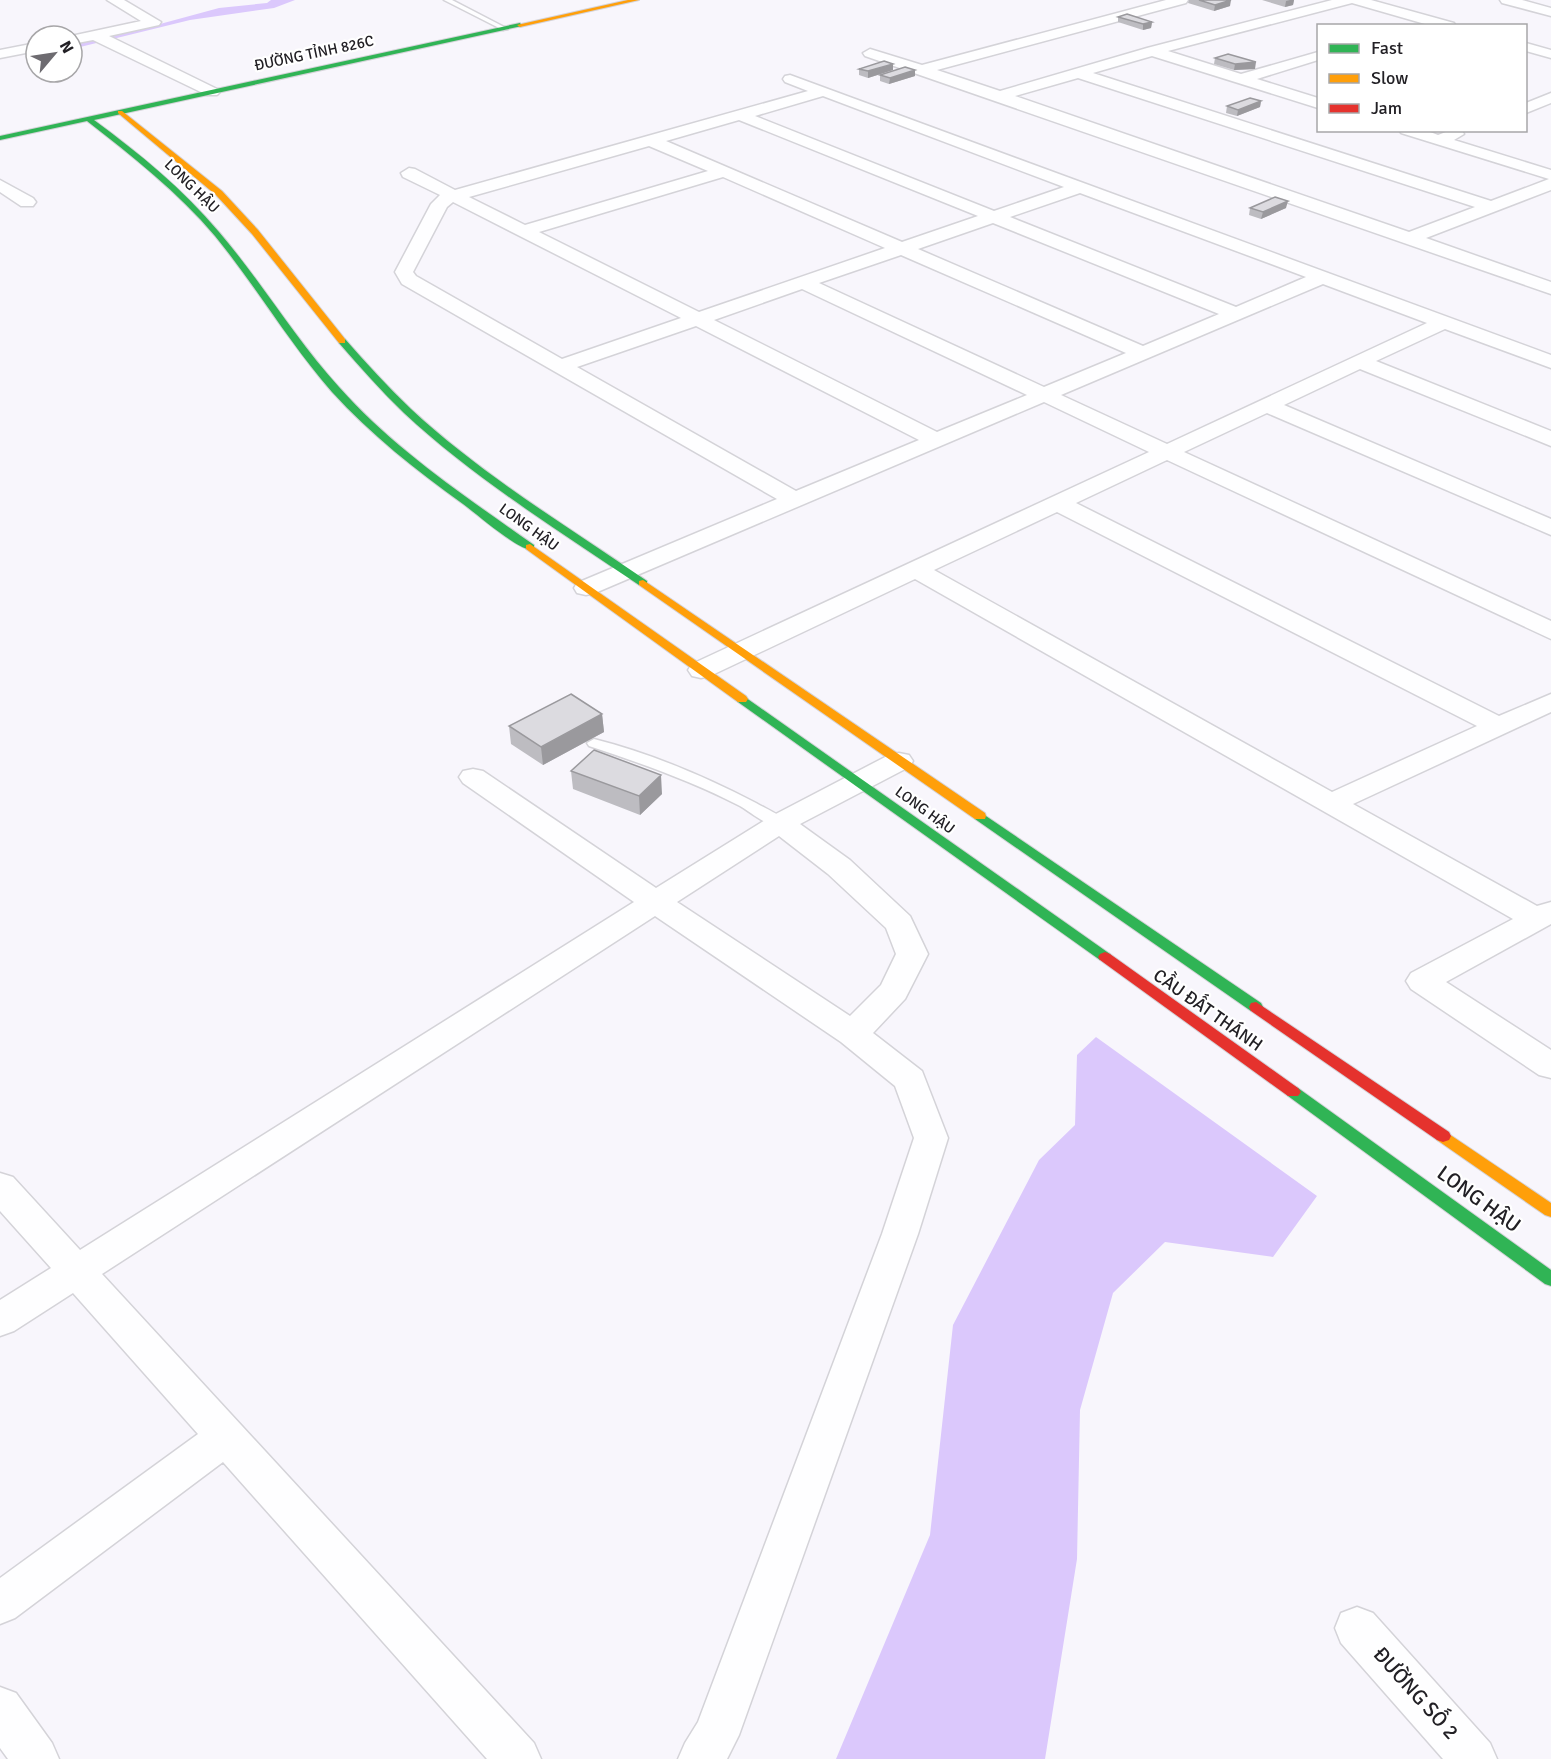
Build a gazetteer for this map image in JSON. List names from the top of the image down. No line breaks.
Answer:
{"streets":{"main road":["ĐƯỜNG TỈNH 826C","LONG HẬU","CẦU ĐẤT THÁNH"],"street":["ĐƯỜNG SỐ 2"]},"crossings":[["ĐƯỜNG TỈNH 826C","LONG HẬU"],["LONG HẬU","CẦU ĐẤT THÁNH"]],"legend":["Fast","Slow","Jam"],"north":"top right"}
